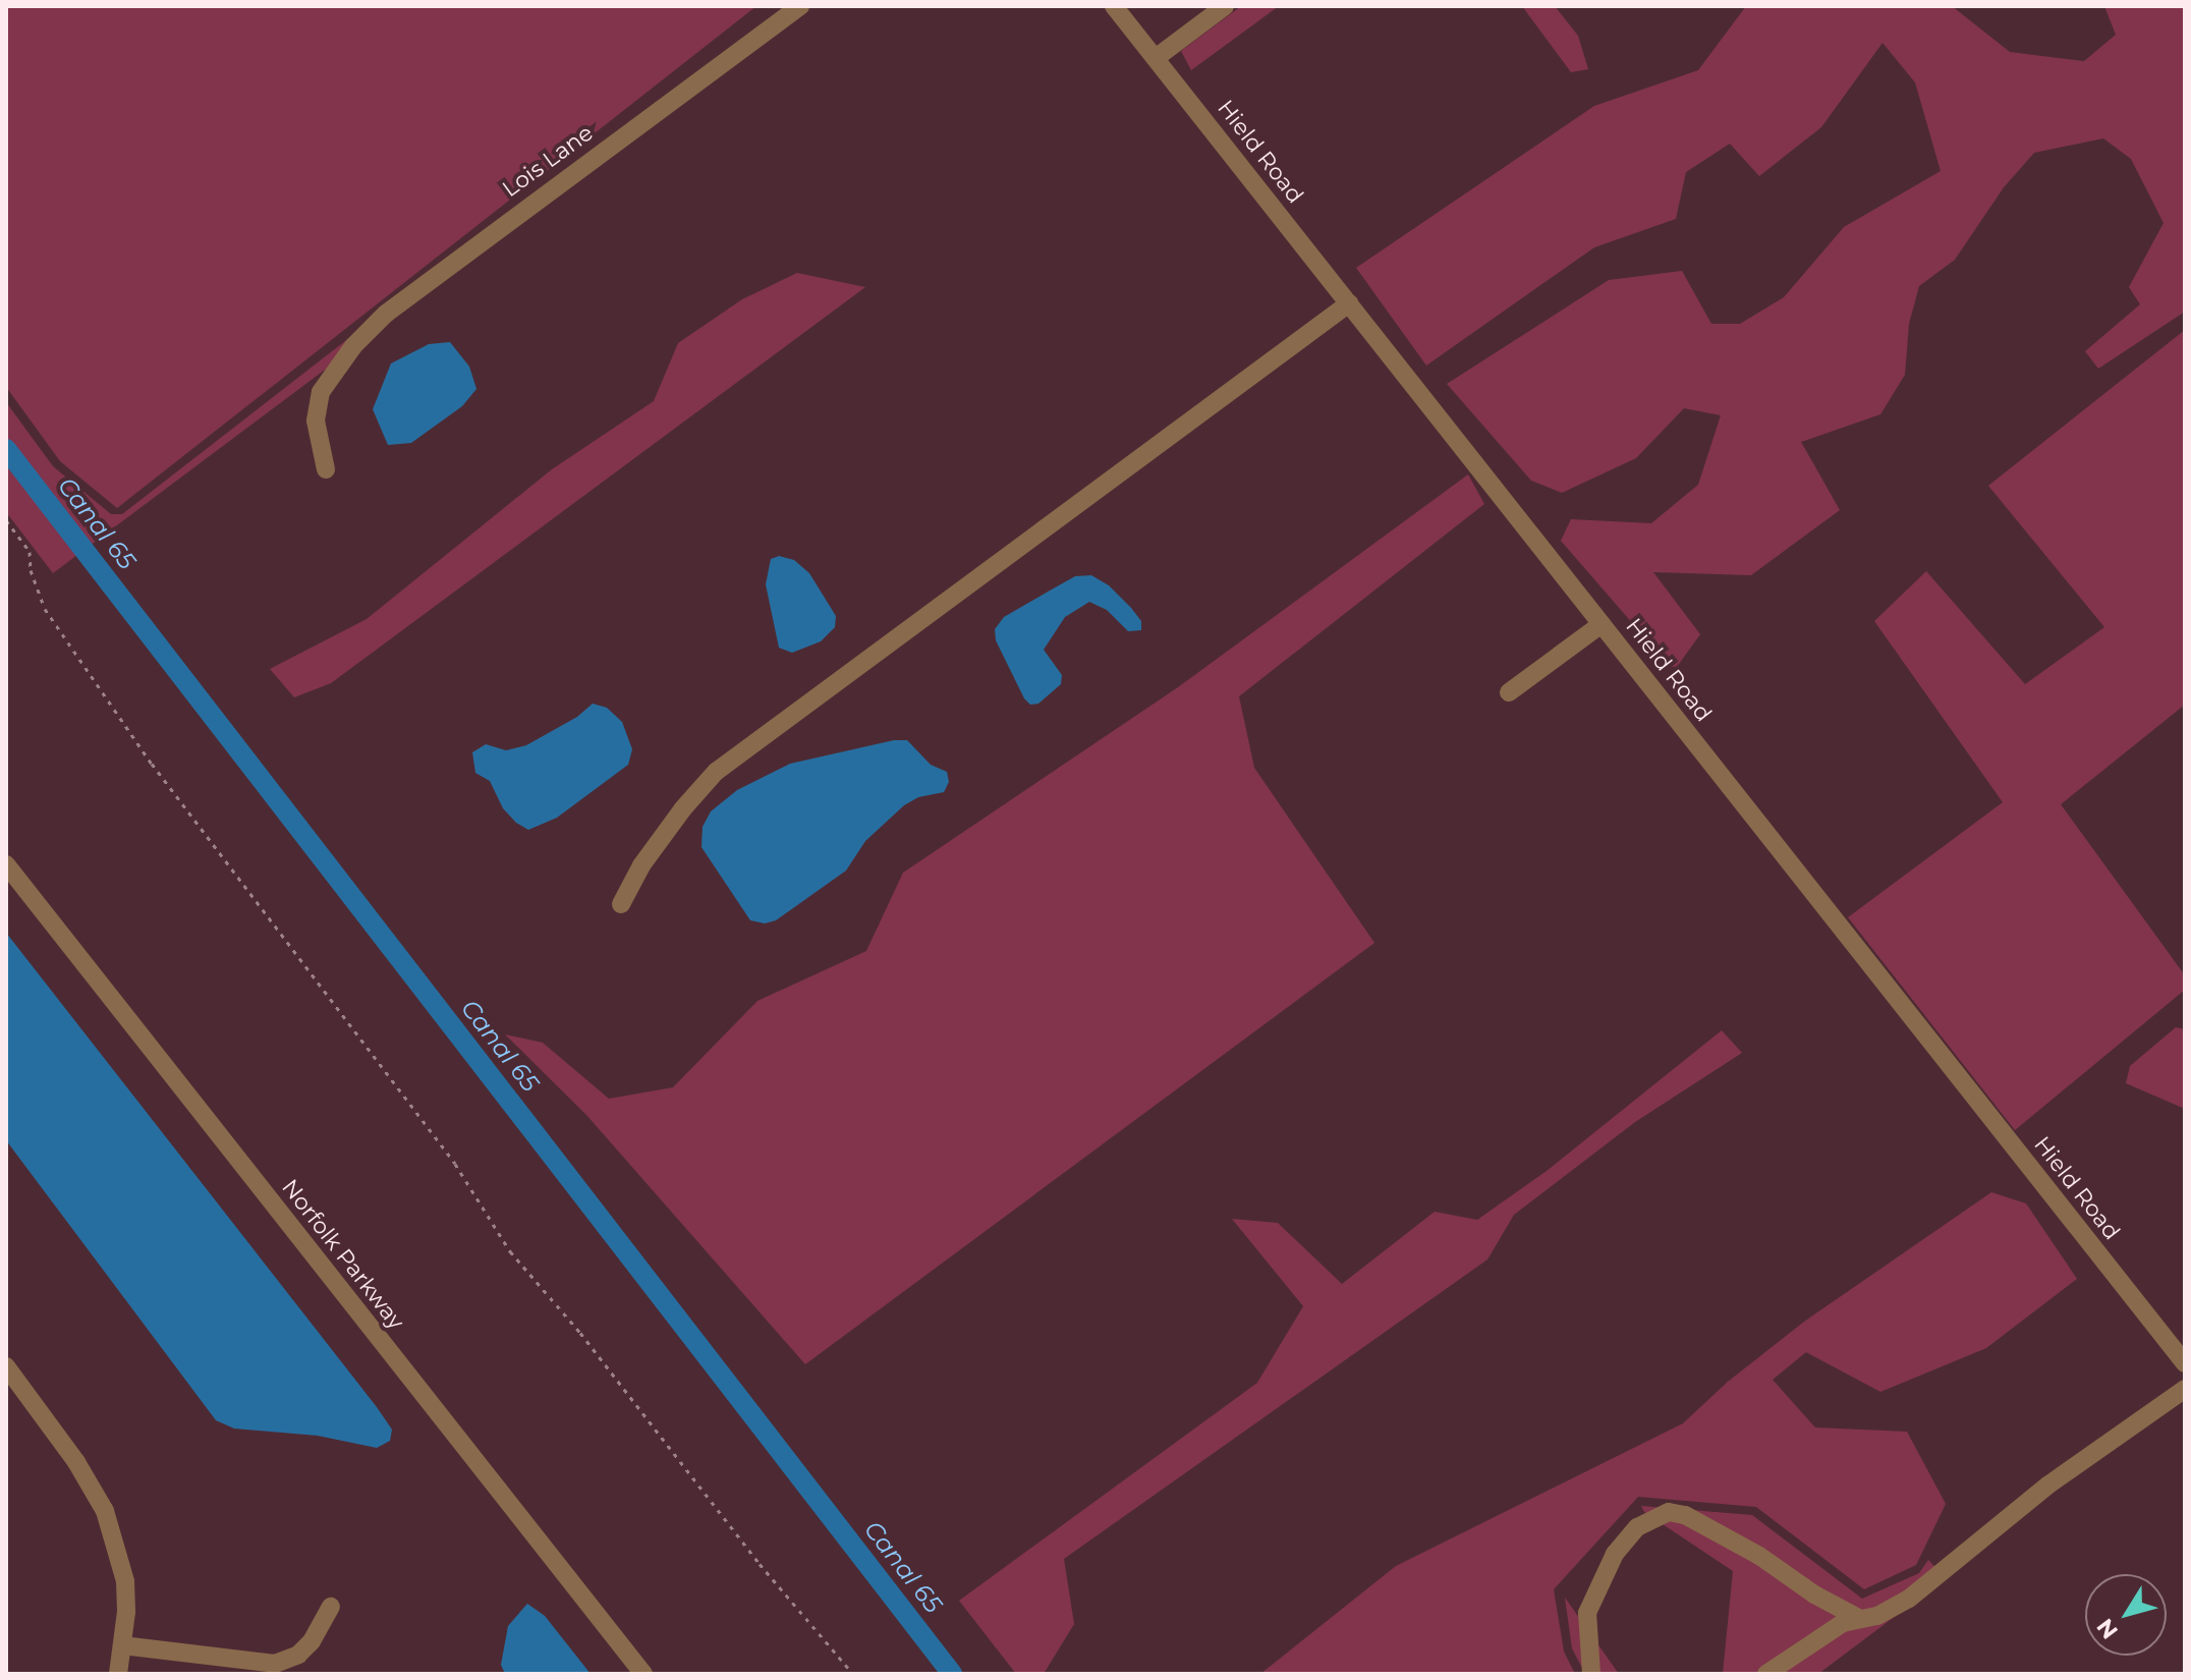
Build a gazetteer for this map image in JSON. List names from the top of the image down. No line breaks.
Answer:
{"streets":{"street":["Hield Road","Lois Lane","Norfolk Parkway"]},"water":["Canal 65"],"north":"bottom left"}
